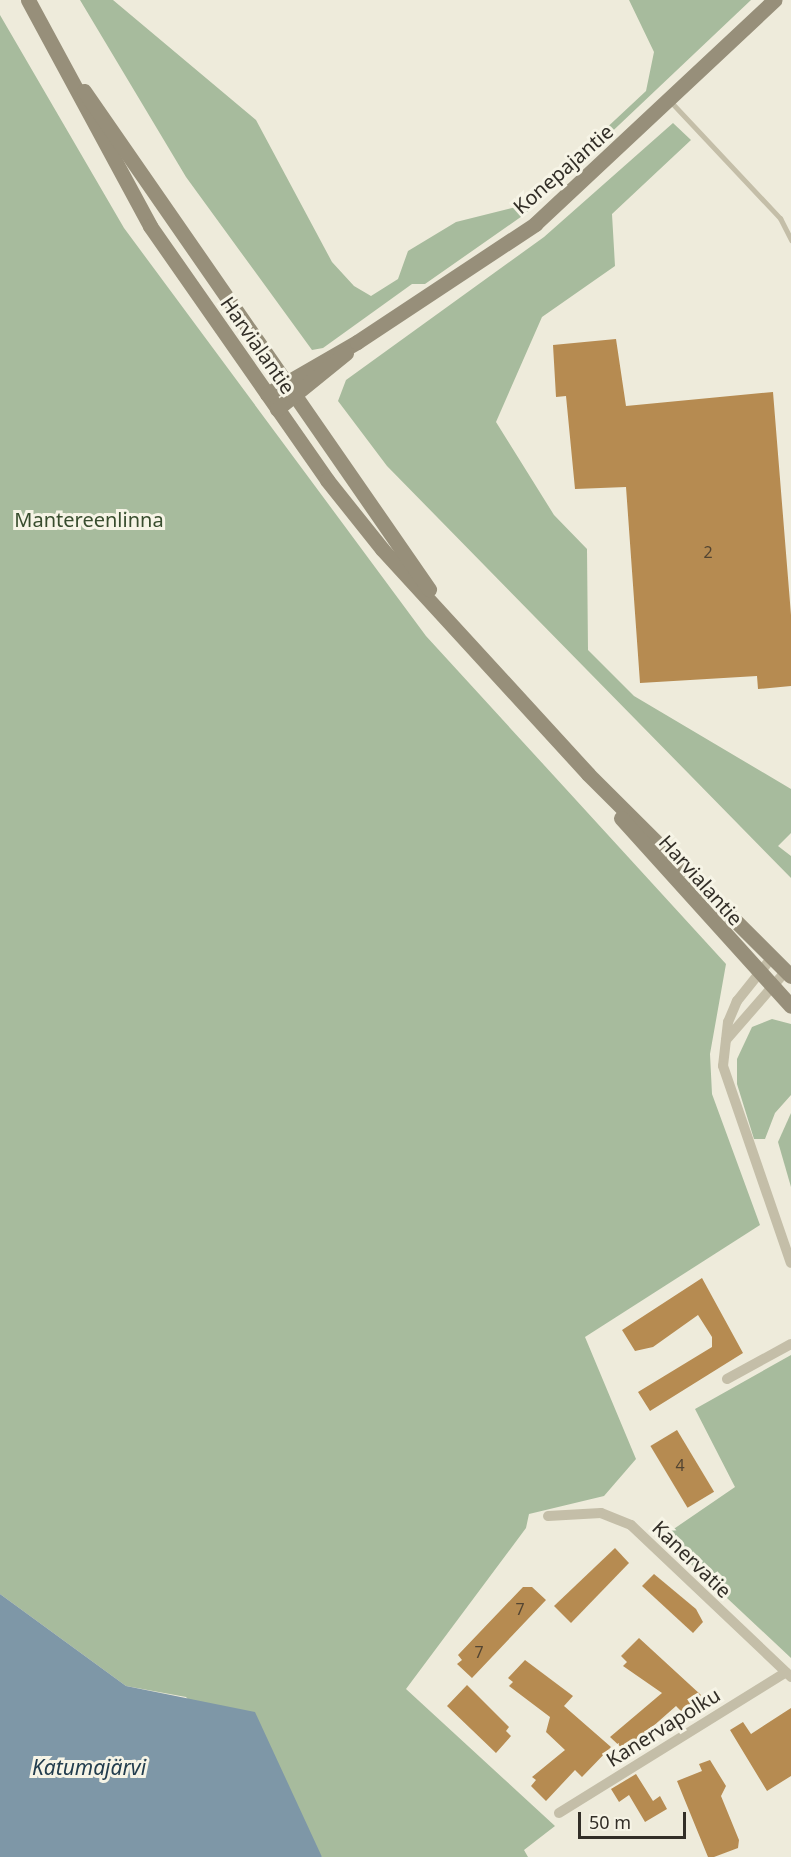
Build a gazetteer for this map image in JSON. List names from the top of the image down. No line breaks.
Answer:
{"streets":{"main road":["Konepajantie","Harvialantie"],"street":["Kanervatie","Kanervapolku"]},"crossings":[["Konepajantie","Harvialantie"],["Kanervatie","Kanervapolku"]],"water":["Katumajärvi"],"parks":["Mantereenlinna"],"house_numbers":["2","4","7","7"],"scale_bar":"50 m"}
